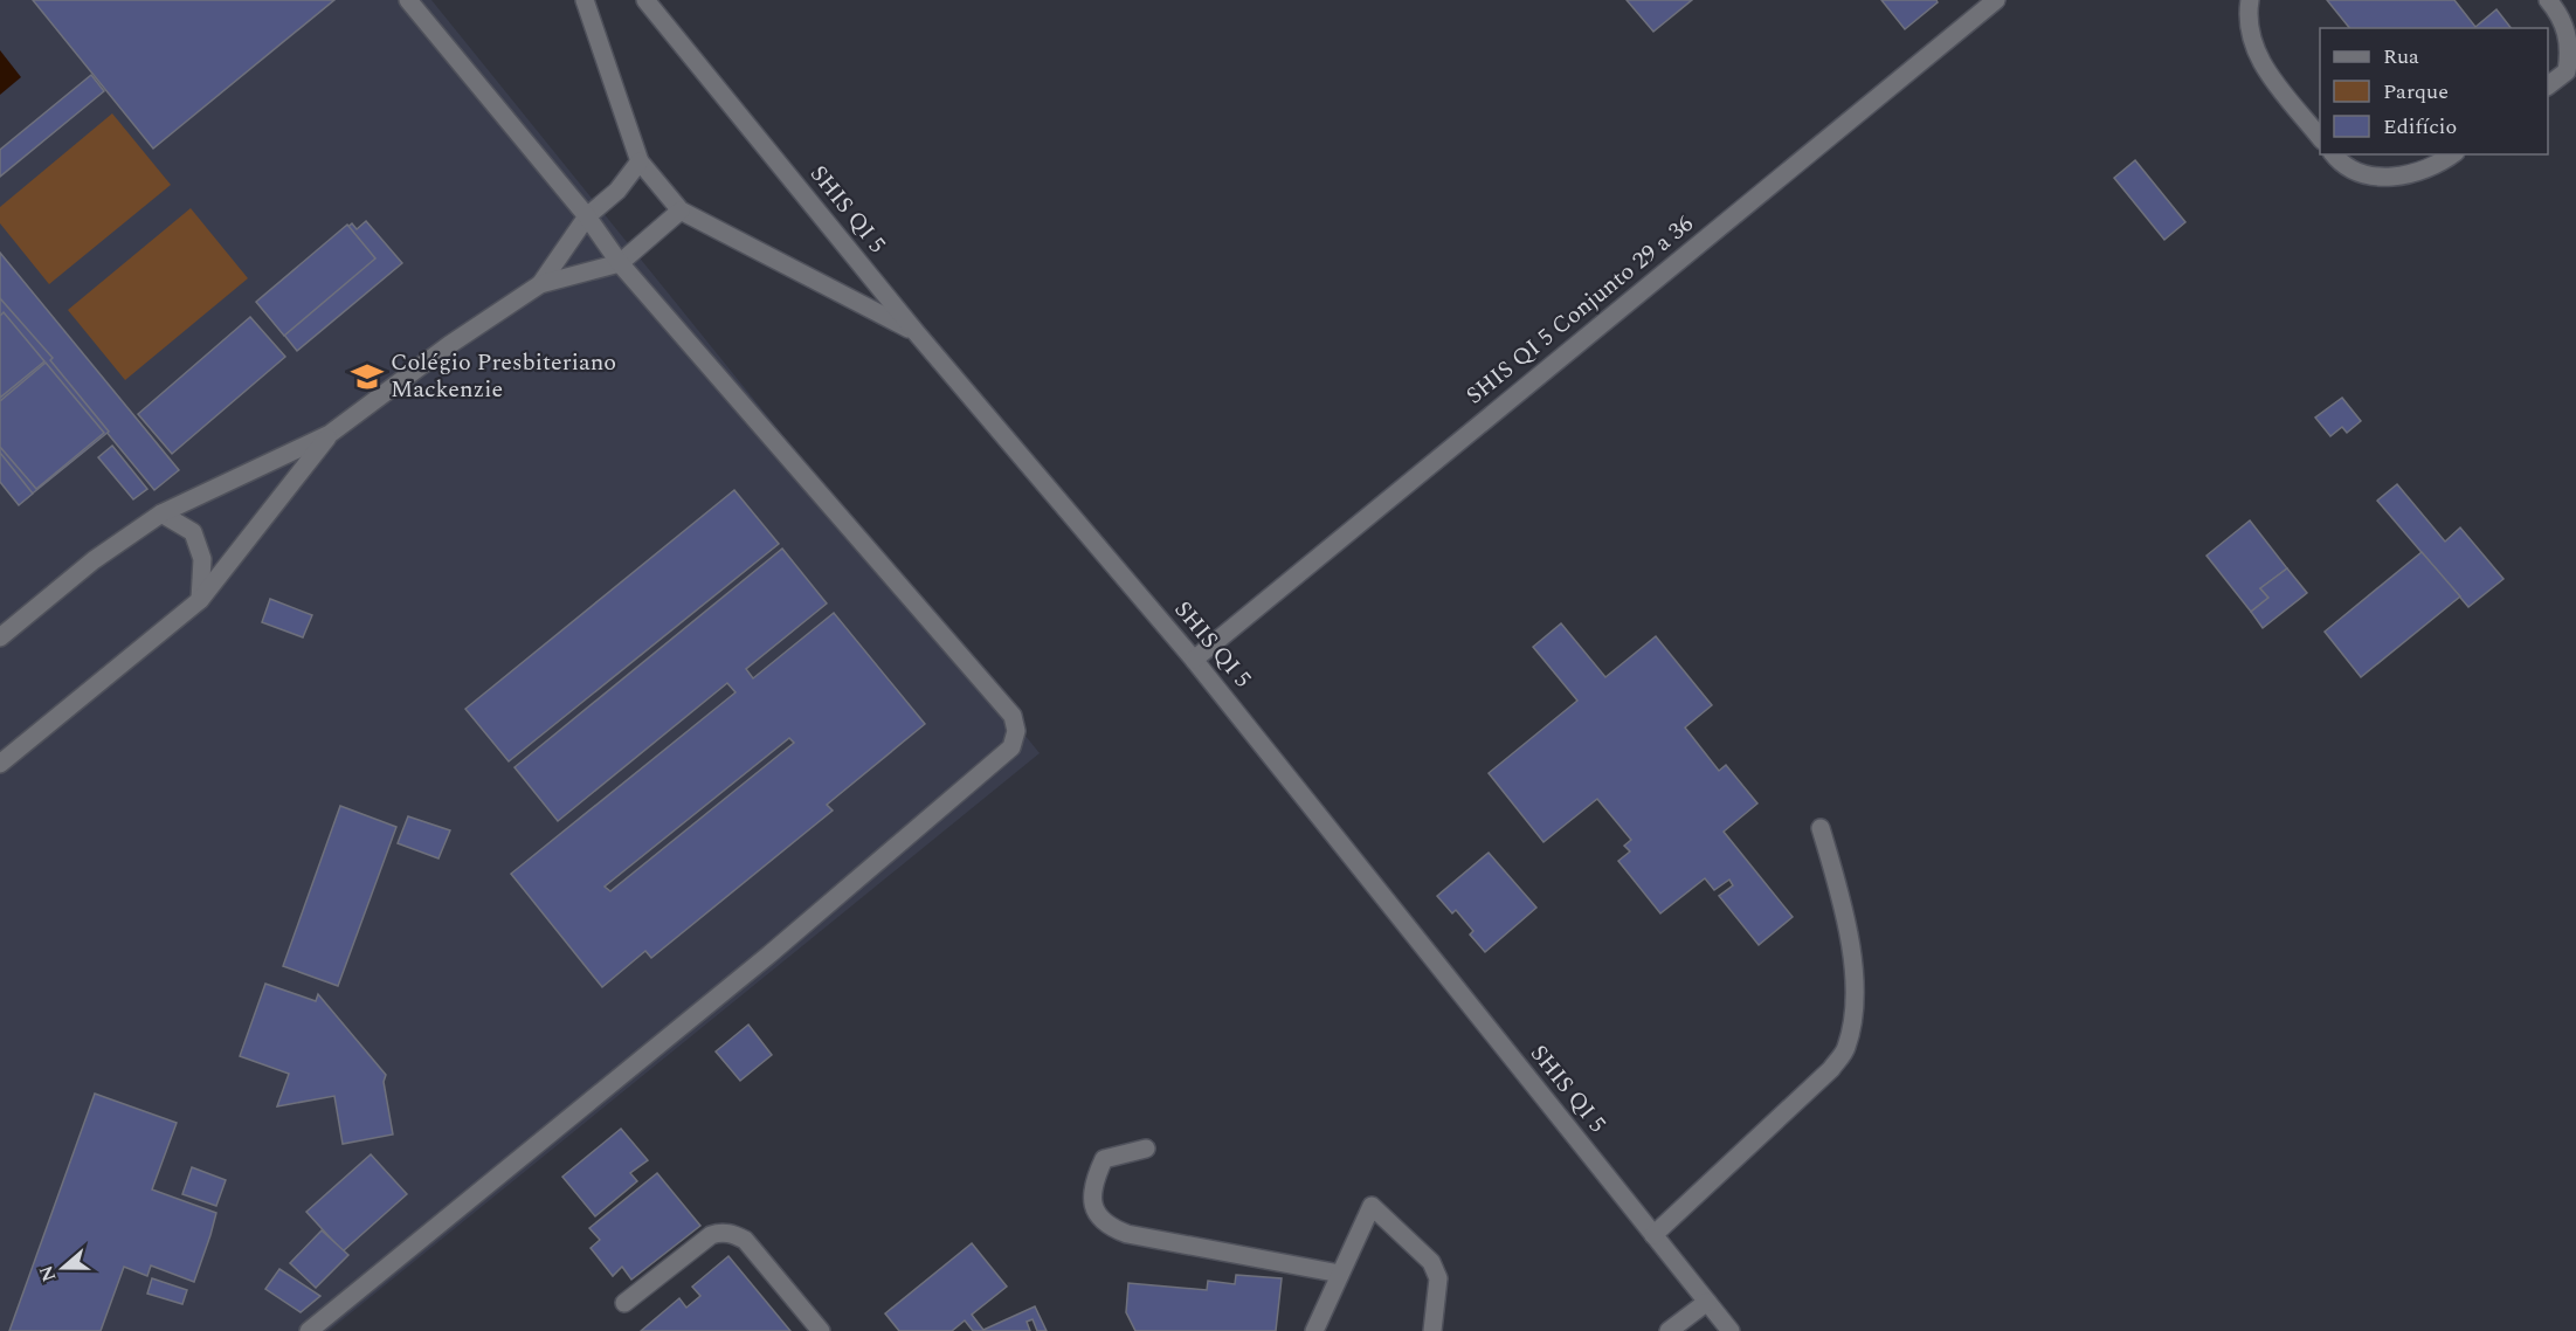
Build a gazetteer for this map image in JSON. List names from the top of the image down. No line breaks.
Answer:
{"streets":{"street":["SHIS QI 5","SHIS QI 5 Conjunto 29 a 36"]},"crossings":[["SHIS QI 5","SHIS QI 5 Conjunto 29 a 36"]],"places":{"school or university":["Colégio Presbiteriano Mackenzie"]},"legend":["Rua","Parque","Edifício"],"north":"left"}
